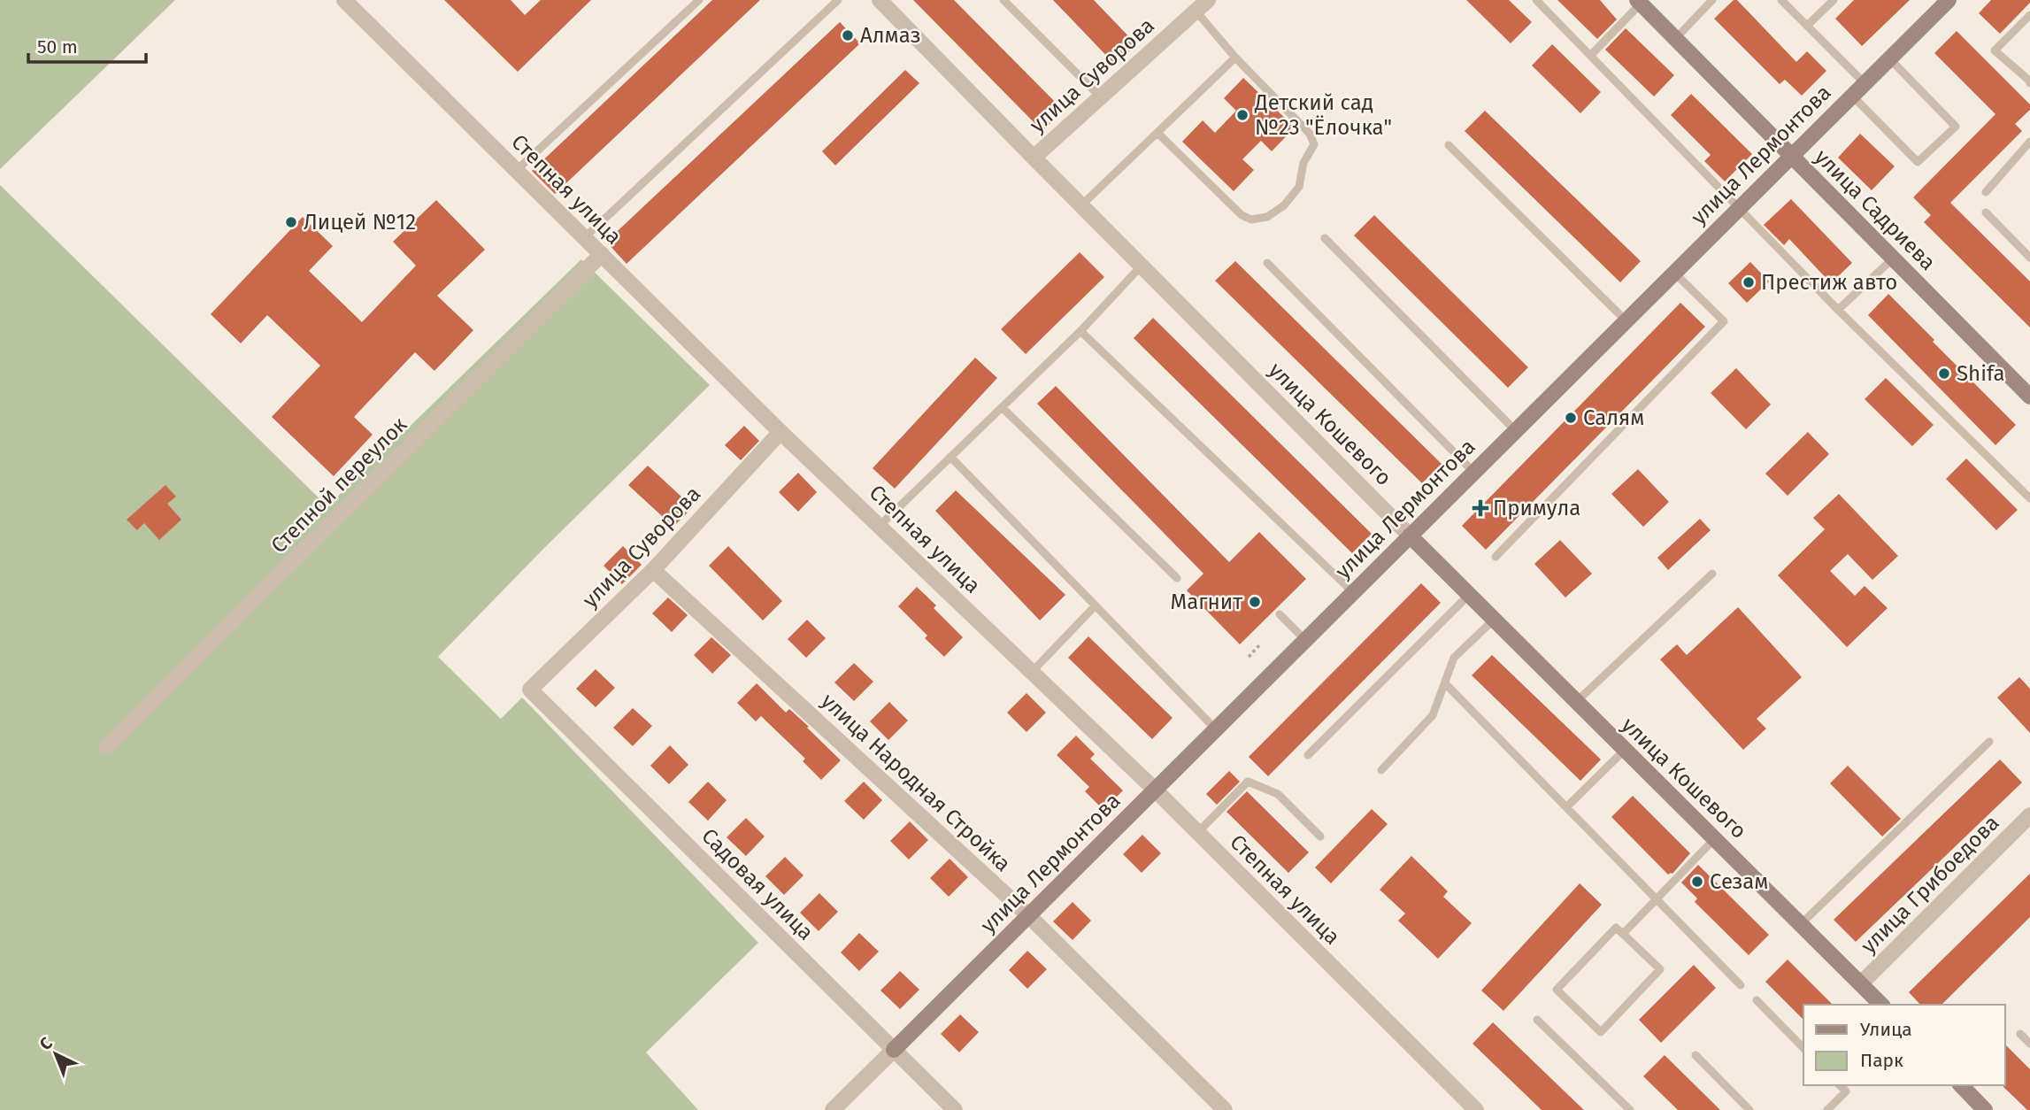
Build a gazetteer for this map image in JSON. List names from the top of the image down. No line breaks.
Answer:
{"streets":{"street":["улица Суворова","улица Лермонтова","Степная улица","улица Садриева","улица Кошевого","Степной переулок","улица Народная Стройка","Садовая улица","улица Грибоедова"]},"crossings":[["улица Суворова","Степная улица"],["улица Суворова","улица Кошевого"],["улица Суворова","улица Народная Стройка"],["улица Суворова","Садовая улица"],["улица Лермонтова","Степная улица"],["улица Лермонтова","улица Садриева"],["улица Лермонтова","улица Кошевого"],["улица Лермонтова","улица Народная Стройка"],["улица Лермонтова","Садовая улица"],["Степная улица","Степной переулок"],["улица Кошевого","улица Грибоедова"]],"places":{"other":["Алмаз","Детский сад №23 \"Ёлочка\"","Лицей №12","Престиж авто","Shifa","Салям","Магнит","Сезам"],"health":["Примула"]},"legend":["Улица","Парк"],"scale_bar":"50 m","north":"top left"}
